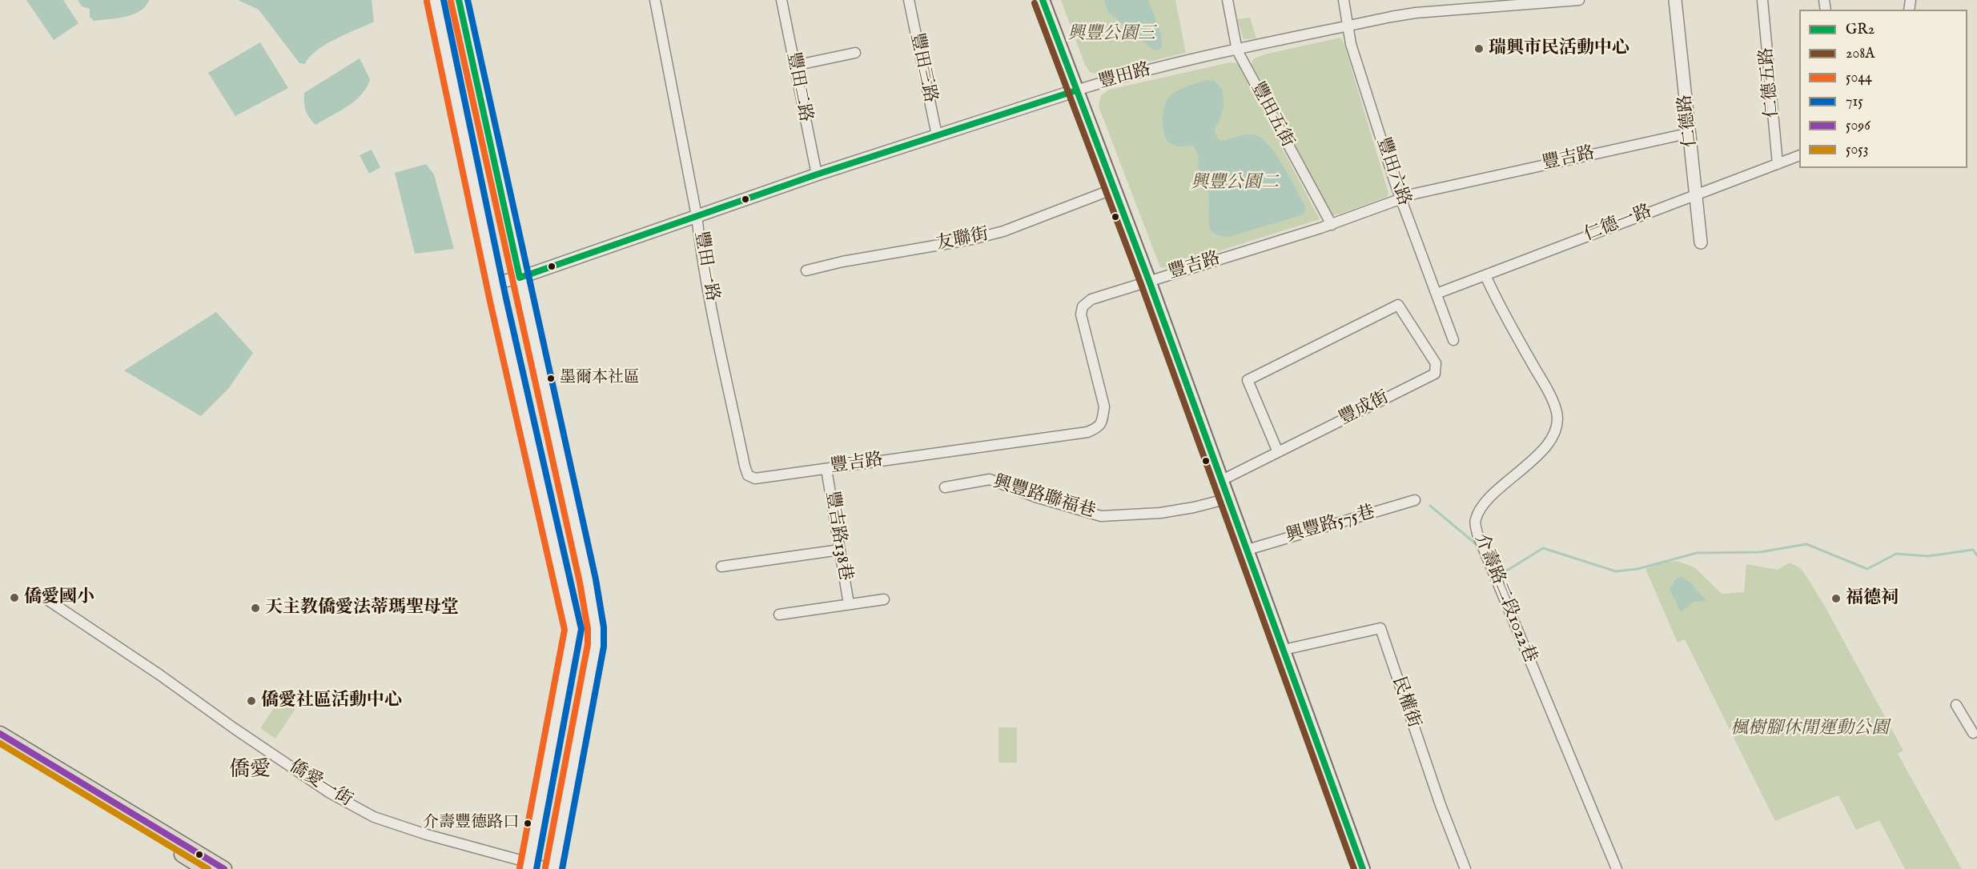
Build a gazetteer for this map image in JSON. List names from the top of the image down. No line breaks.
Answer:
{"streets":{"street":["豐田三路","豐田路","仁德五路","豐田二路","豐田五街","仁德路","豐吉路","豐田六路","仁德一路","友聯街","豐田一路","豐成街","興豐路聯福巷","興豐路575巷","豐吉路138巷","介壽路二段1022巷","民權街","僑愛一街"]},"crossings":[["豐田三路","豐田路"],["豐田路","豐田二路"],["豐田路","豐田五街"],["豐田路","豐田六路"],["豐田路","豐田一路"],["仁德五路","仁德一路"],["豐田五街","豐吉路"],["仁德路","豐吉路"],["仁德路","仁德一路"],["豐吉路","豐田六路"],["豐吉路","豐田一路"],["豐吉路","豐吉路138巷"],["豐田六路","仁德一路"],["仁德一路","介壽路二段1022巷"]],"districts":["僑愛"],"parks":["興豐公園三","興豐公園二","楓樹腳休閒運動公園"],"places":["瑞興市民活動中心","墨爾本社區","僑愛國小","福德祠","天主教僑愛法蒂瑪聖母堂","僑愛社區活動中心","介壽豐德路口"],"lines":["transit line GR2","transit line 715","transit line 5044","transit line 208A","transit line 5096","transit line 5053"],"legend":["GR2","208A","5044","715","5096","5053"]}
